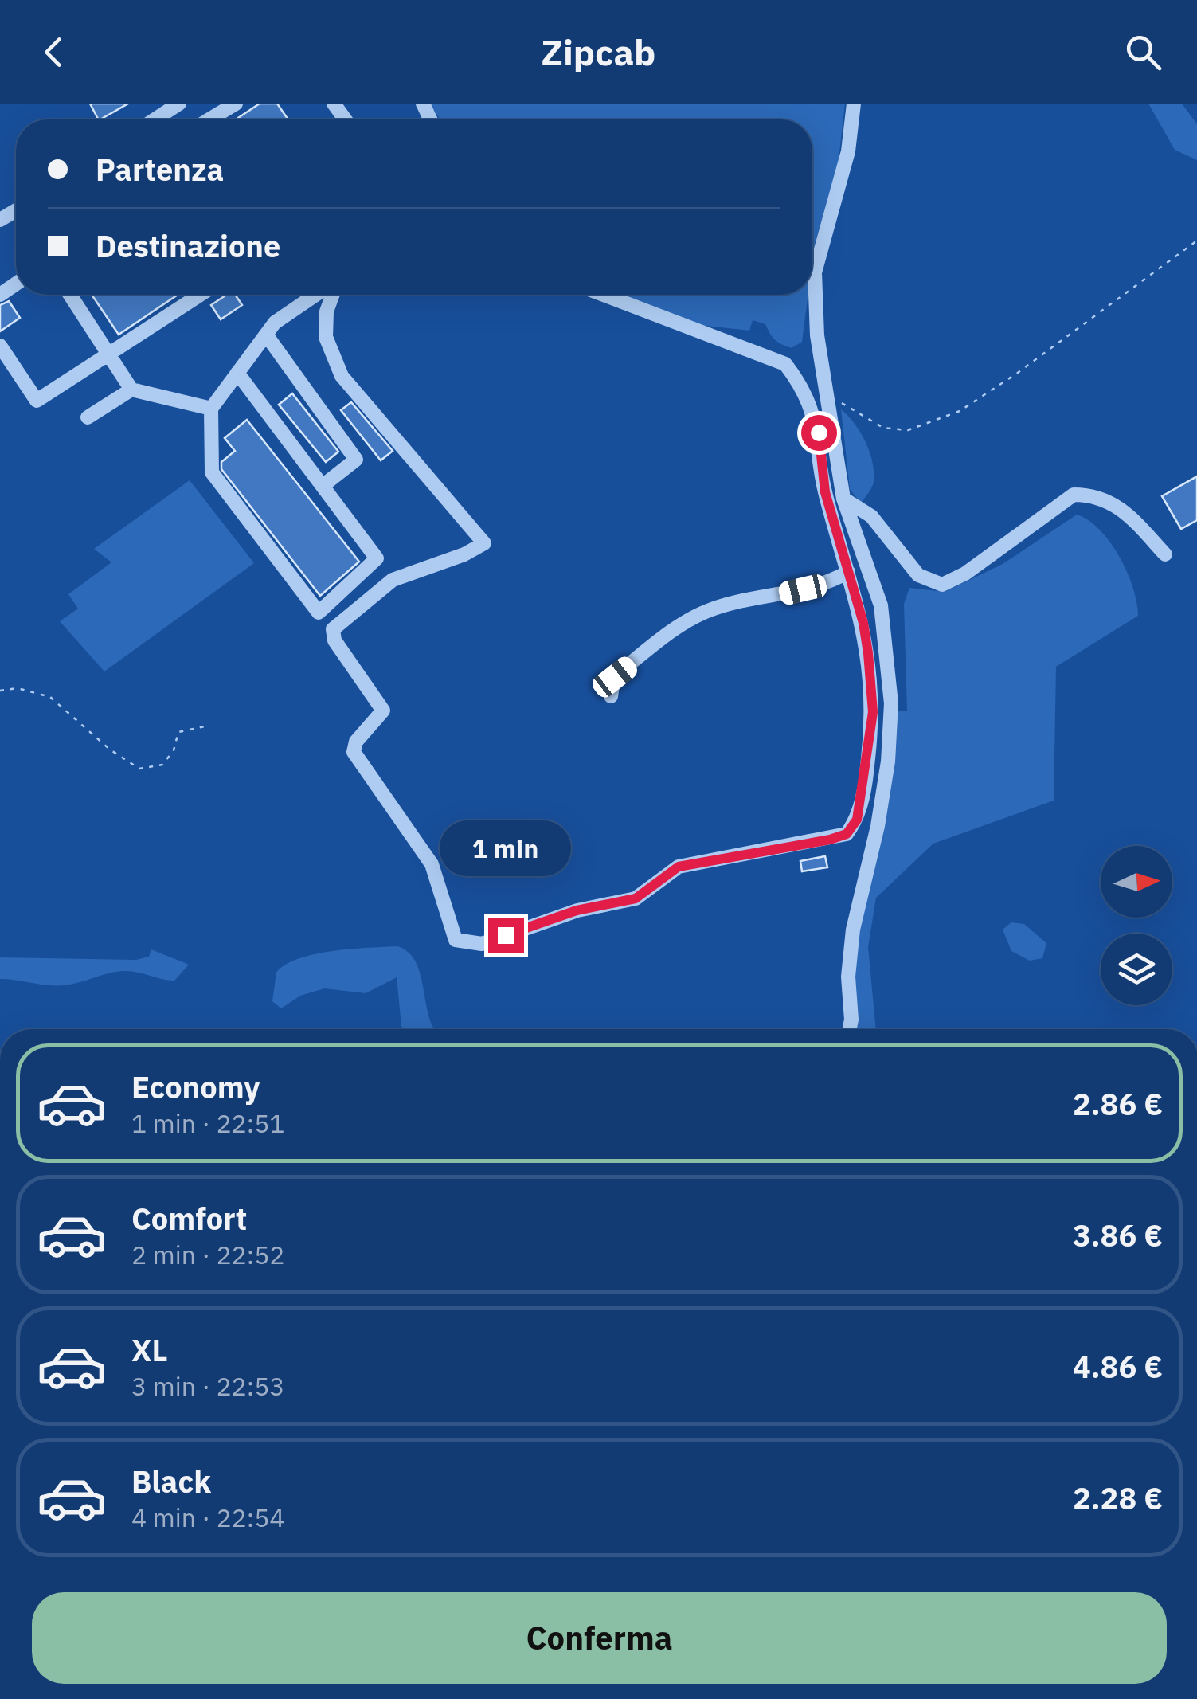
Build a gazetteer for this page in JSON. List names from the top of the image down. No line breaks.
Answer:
{"north":"right","page":{"header":"Zipcab","banner":["Partenza","Destinazione"],"bubble":"1 min","list":[{"name":"Economy","note":"1 min · 22:51","value":"2.86 €"},{"name":"Comfort","note":"2 min · 22:52","value":"3.86 €"},{"name":"XL","note":"3 min · 22:53","value":"4.86 €"},{"name":"Black","note":"4 min · 22:54","value":"2.28 €"}],"buttons":"Conferma"}}
